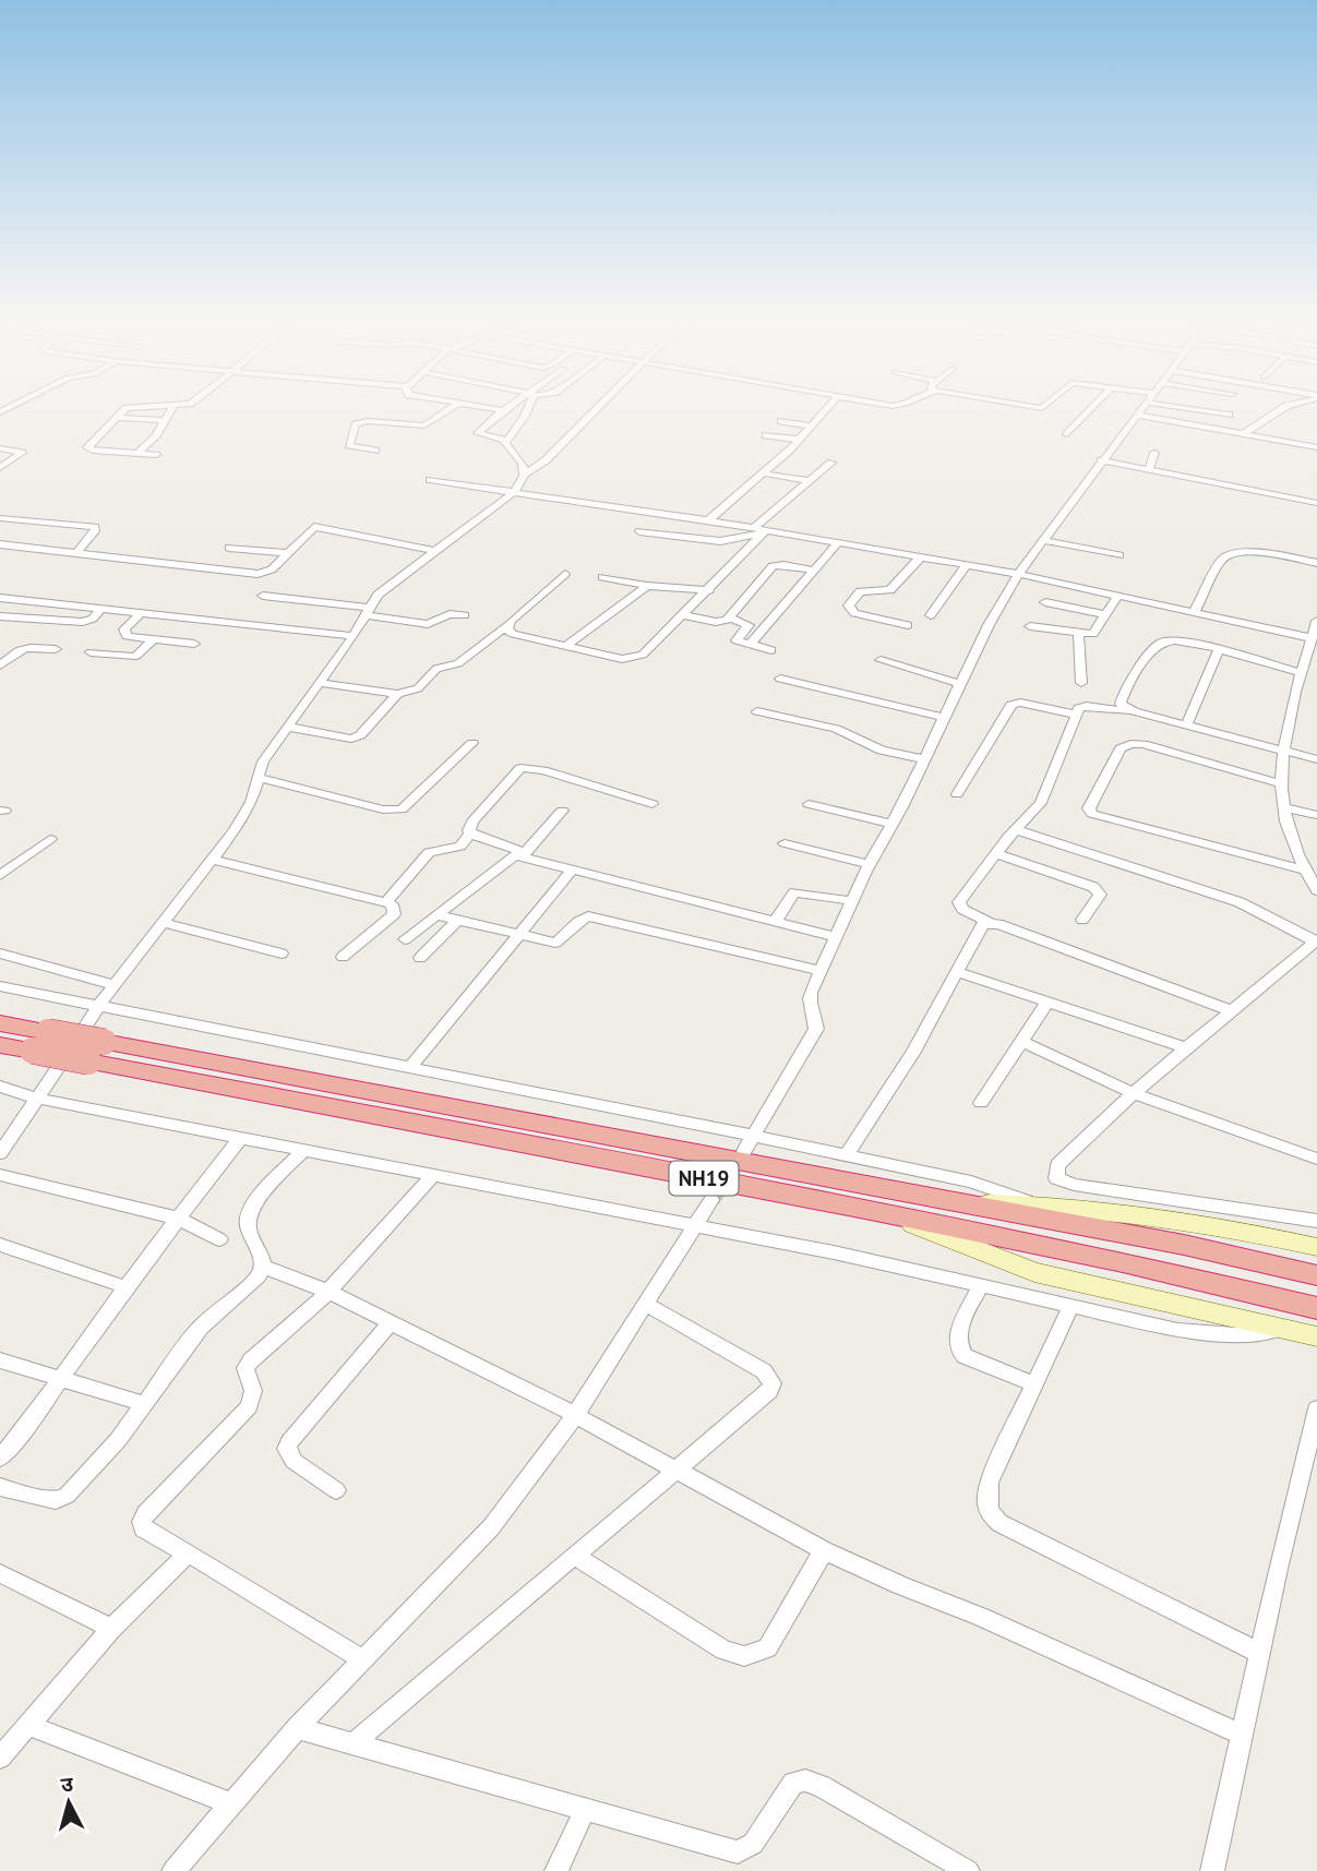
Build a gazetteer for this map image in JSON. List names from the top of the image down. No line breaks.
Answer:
{"streets":{"highway":["NH19"]},"north":"top"}
